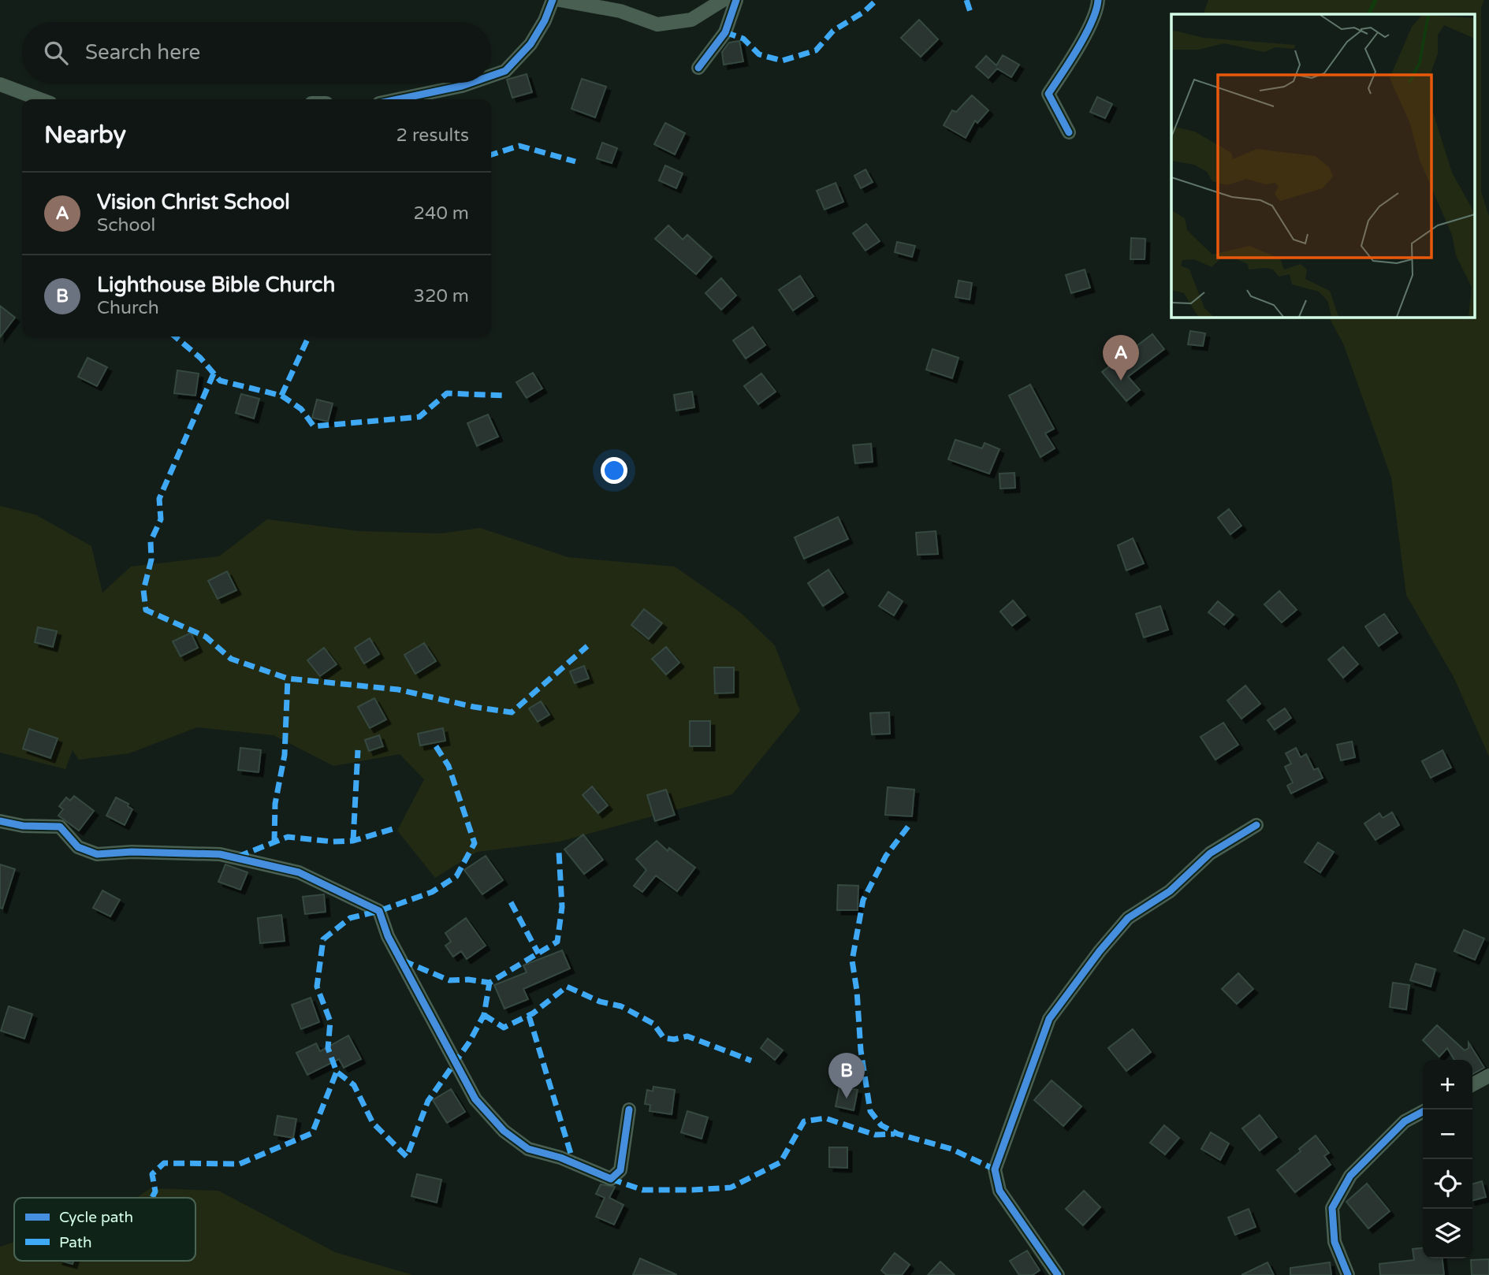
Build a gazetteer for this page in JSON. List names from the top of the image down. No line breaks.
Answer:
{"legend":["Cycle path","Path"],"page":{"search":"Search here","heading":["Nearby","2 results"],"list":[{"mark":"A","name":"Vision Christ School","note":"School","value":"240 m"},{"mark":"B","name":"Lighthouse Bible Church","note":"Church","value":"320 m"}],"pins":["A","B"],"map_buttons":["+","−"]}}
